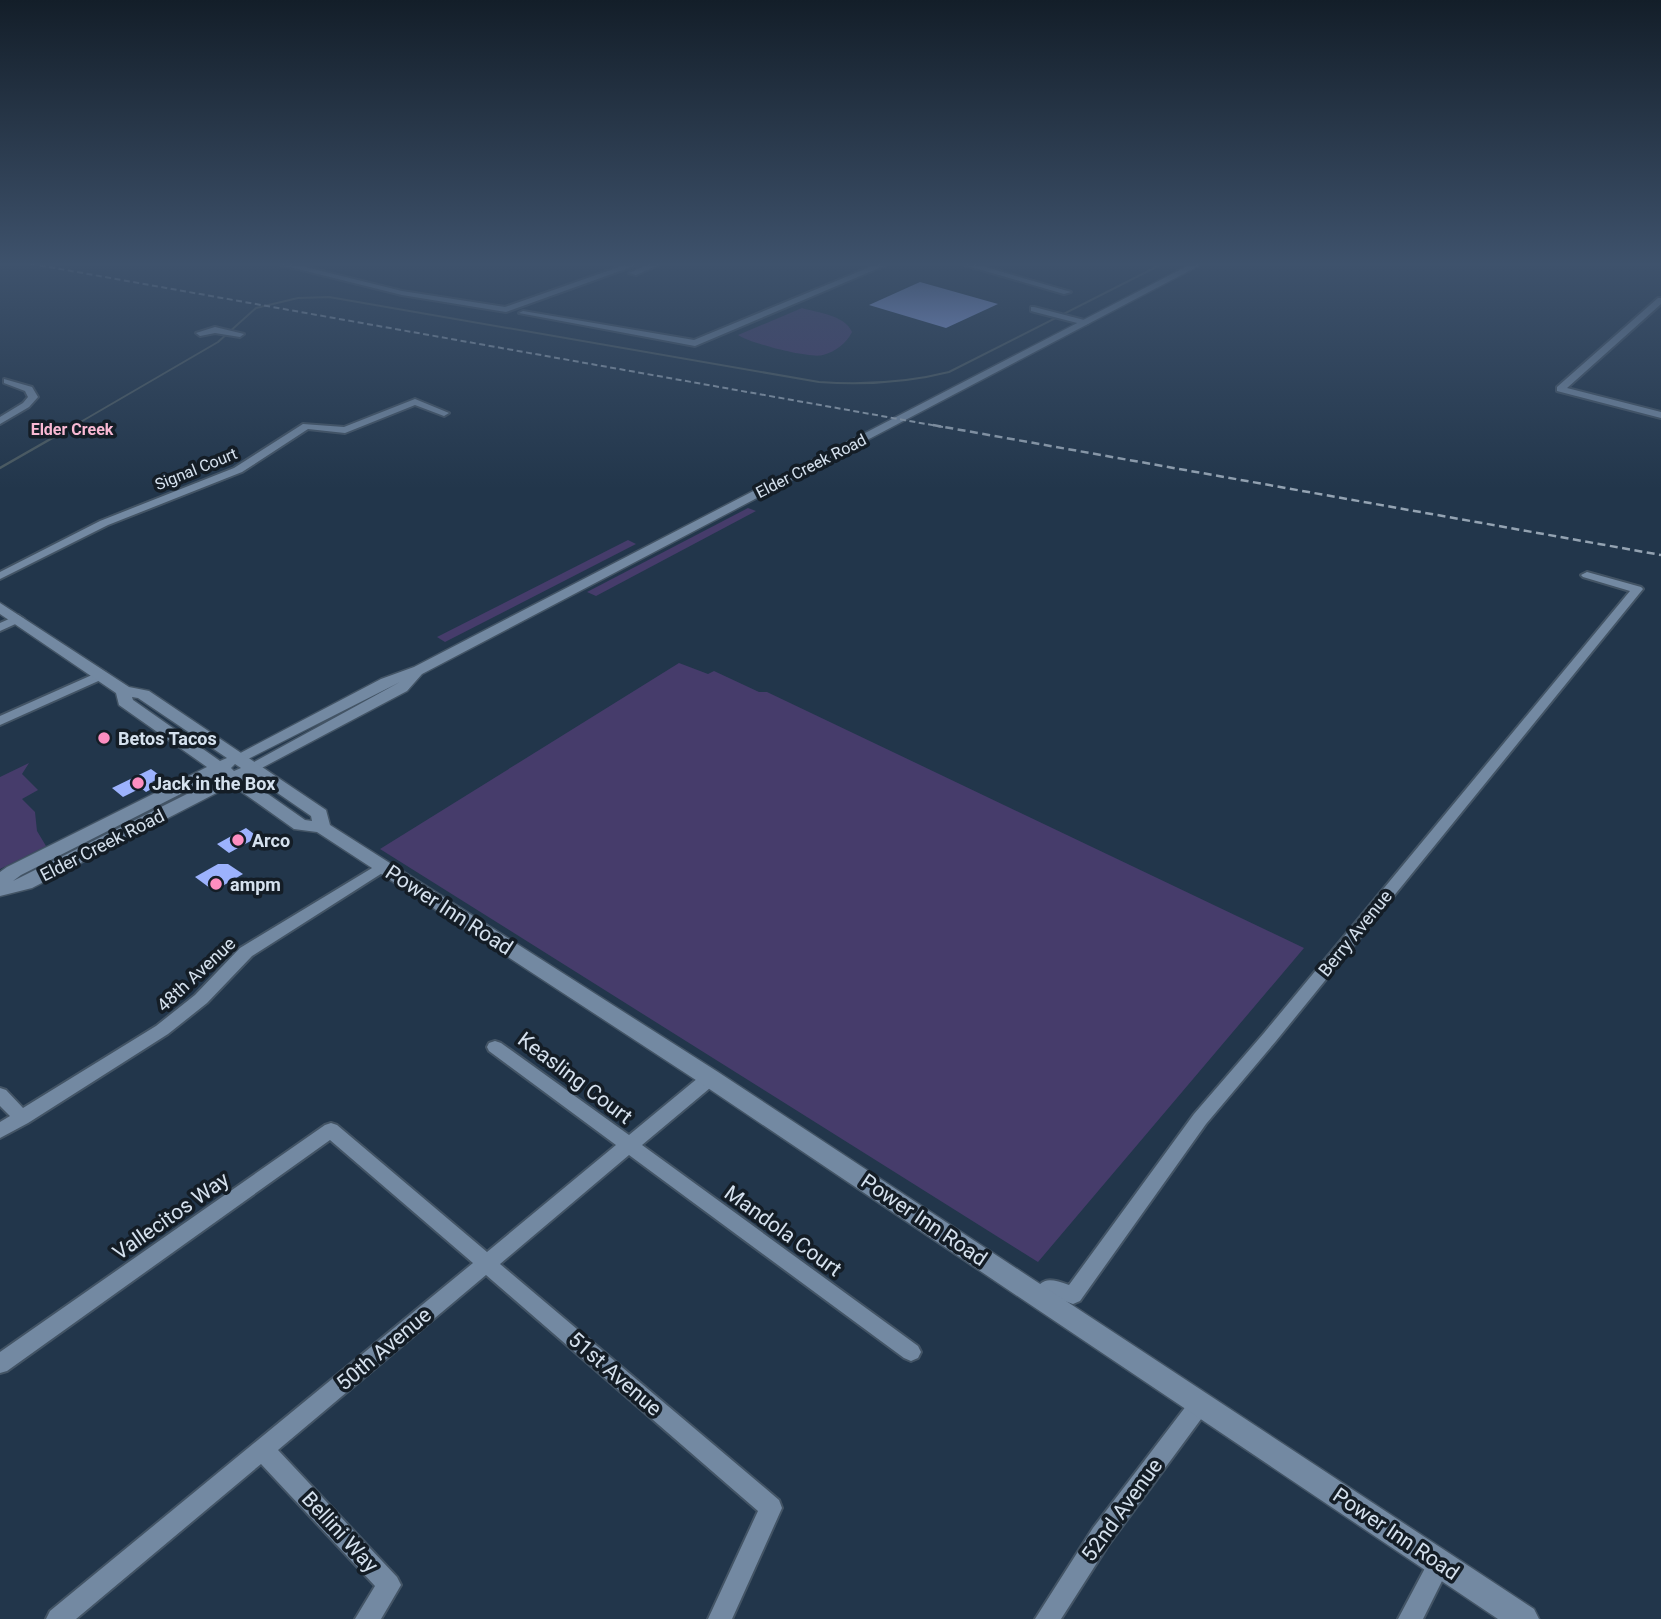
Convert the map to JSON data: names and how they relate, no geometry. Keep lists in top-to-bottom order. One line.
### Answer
{"streets":{"main road":["Elder Creek Road","Power Inn Road"],"street":["Signal Court","Berry Avenue","48th Avenue","Keasling Court","Vallecitos Way","Mandola Court","50th Avenue","51st Avenue","52nd Avenue","Bellini Way"]},"crossings":[["Elder Creek Road","Power Inn Road"],["Power Inn Road","Berry Avenue"],["Power Inn Road","48th Avenue"],["Power Inn Road","50th Avenue"],["Power Inn Road","52nd Avenue"],["Keasling Court","Mandola Court"],["Keasling Court","50th Avenue"],["Vallecitos Way","51st Avenue"],["Mandola Court","50th Avenue"],["50th Avenue","51st Avenue"],["50th Avenue","Bellini Way"]],"districts":["Elder Creek"],"places":["Betos Tacos","Jack in the Box","Arco","ampm"]}
